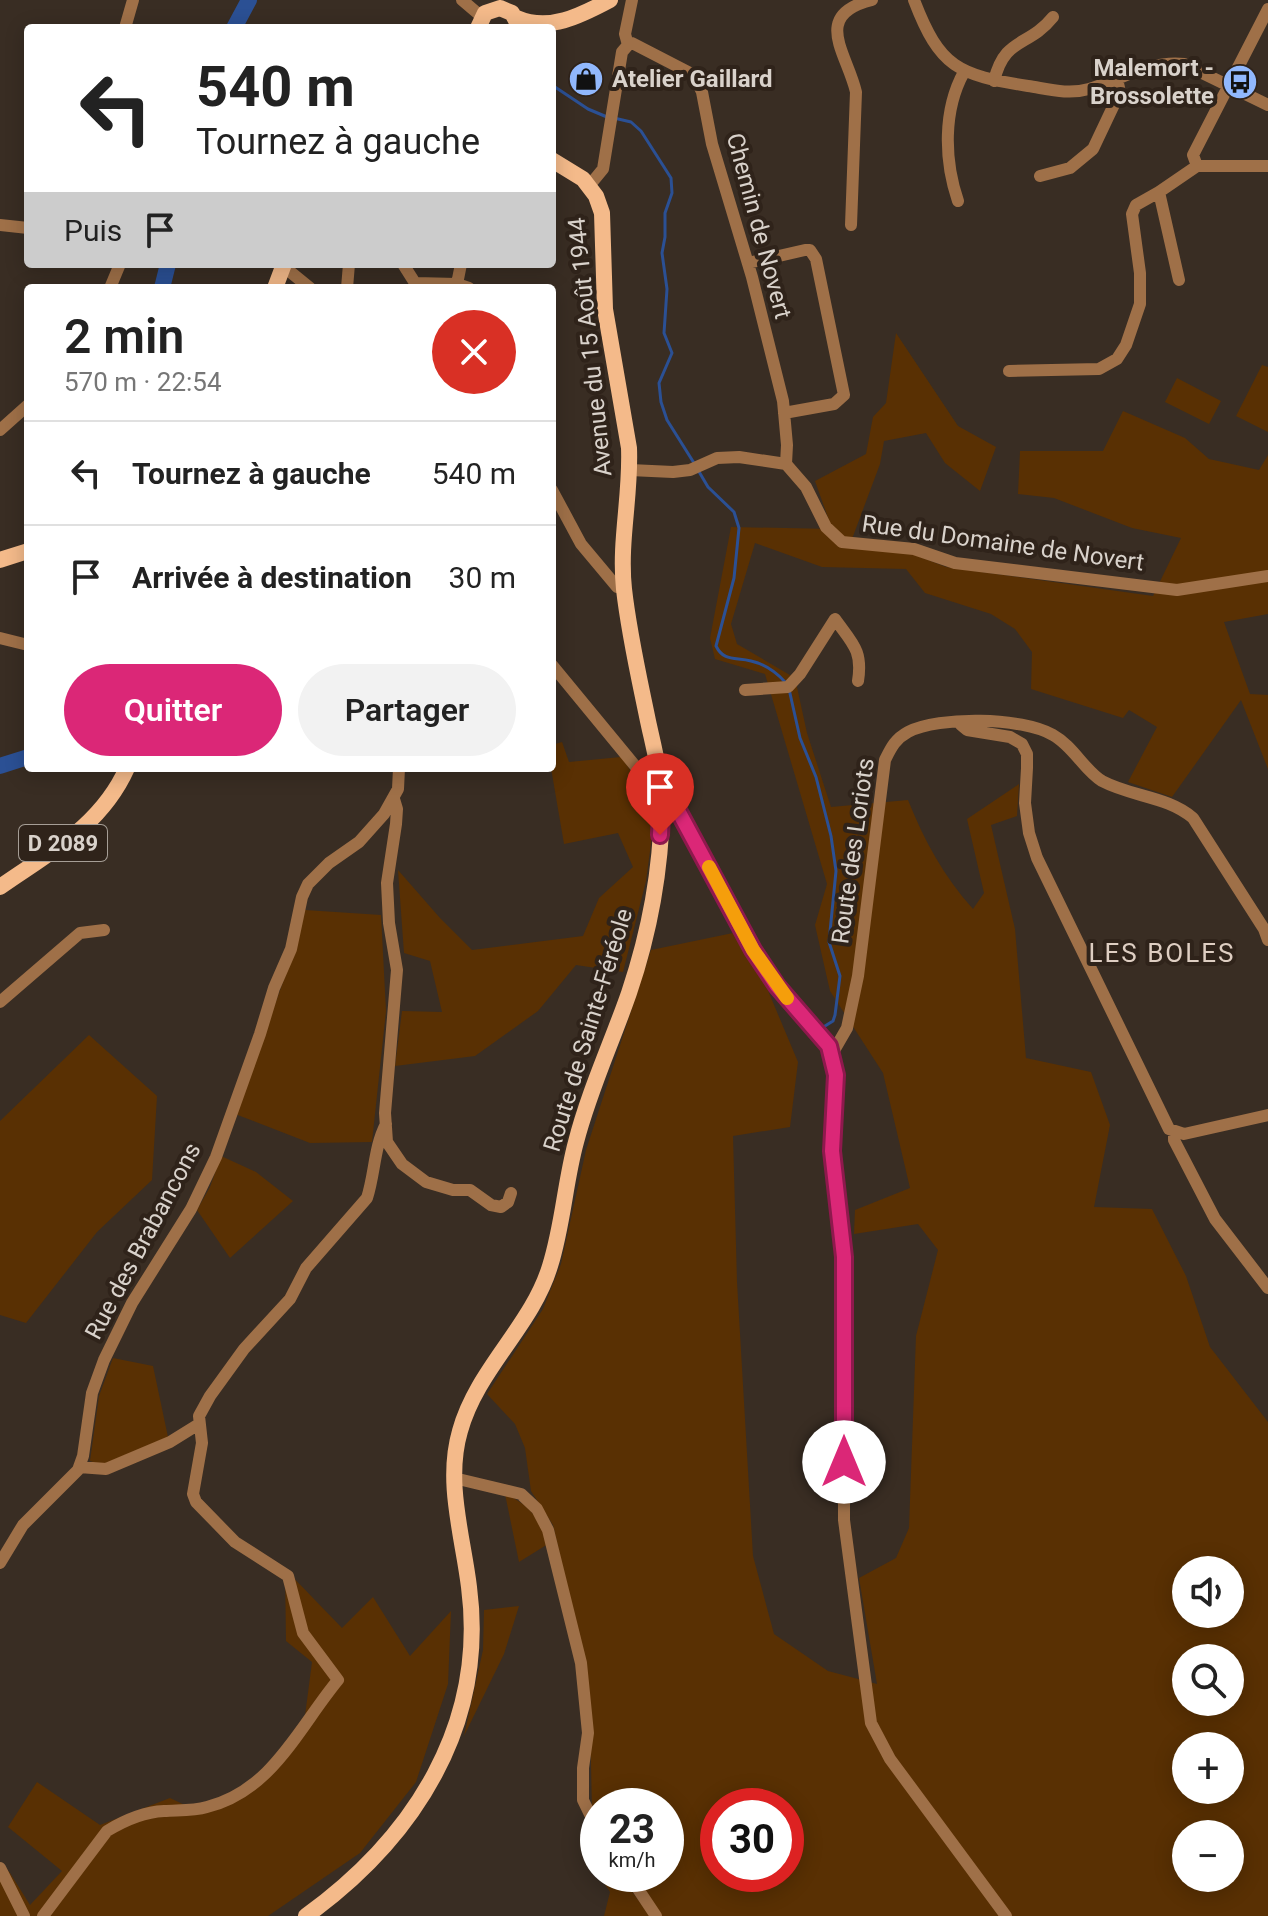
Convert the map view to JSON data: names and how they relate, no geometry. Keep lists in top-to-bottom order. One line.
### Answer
{"streets":{"main road":["Avenue du 15 Août 1944","D 2089","Route de Sainte-Féréole"],"street":["Chemin de Novert","Rue du Domaine de Novert","Route des Loriots","Rue des Brabancons"]},"crossings":[["Chemin de Novert","Avenue du 15 Août 1944"],["Chemin de Novert","Rue du Domaine de Novert"],["Avenue du 15 Août 1944","Route de Sainte-Féréole"]],"districts":["LES BOLES"],"places":{"shop":["Atelier Gaillard"],"bus stop":["Malemort - Brossolette"]},"page":{"turn":["540 m","Tournez à gauche"],"then":"Puis","heading":["2 min","570 m · 22:54"],"list":[{"name":"Tournez à gauche","value":"540 m"},{"name":"Arrivée à destination","value":"30 m"}],"buttons":["Quitter","Partager"],"map_buttons":["+","−"],"speed":"23 km/h","limit":"30"}}
